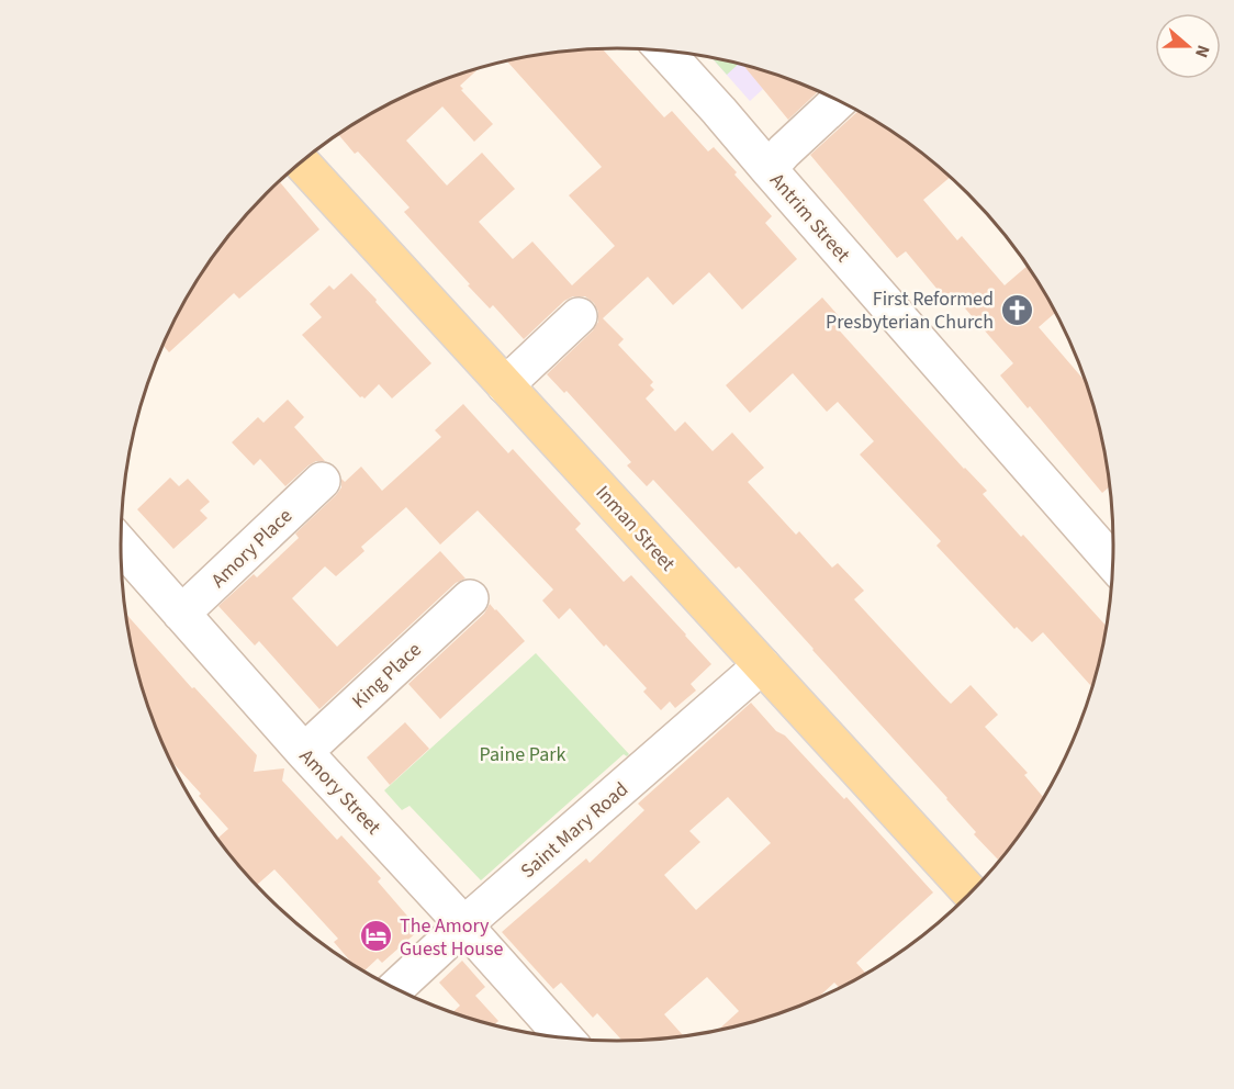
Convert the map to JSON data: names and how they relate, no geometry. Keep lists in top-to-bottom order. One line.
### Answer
{"streets":{"main road":["Inman Street"],"street":["Antrim Street","Amory Place","King Place","Amory Street","Saint Mary Road"]},"crossings":[["Inman Street","Saint Mary Road"],["Amory Place","Amory Street"],["King Place","Amory Street"],["Amory Street","Saint Mary Road"]],"parks":["Paine Park"],"places":{"church":["First Reformed Presbyterian Church"],"hotel":["The Amory Guest House"]},"north":"right"}
